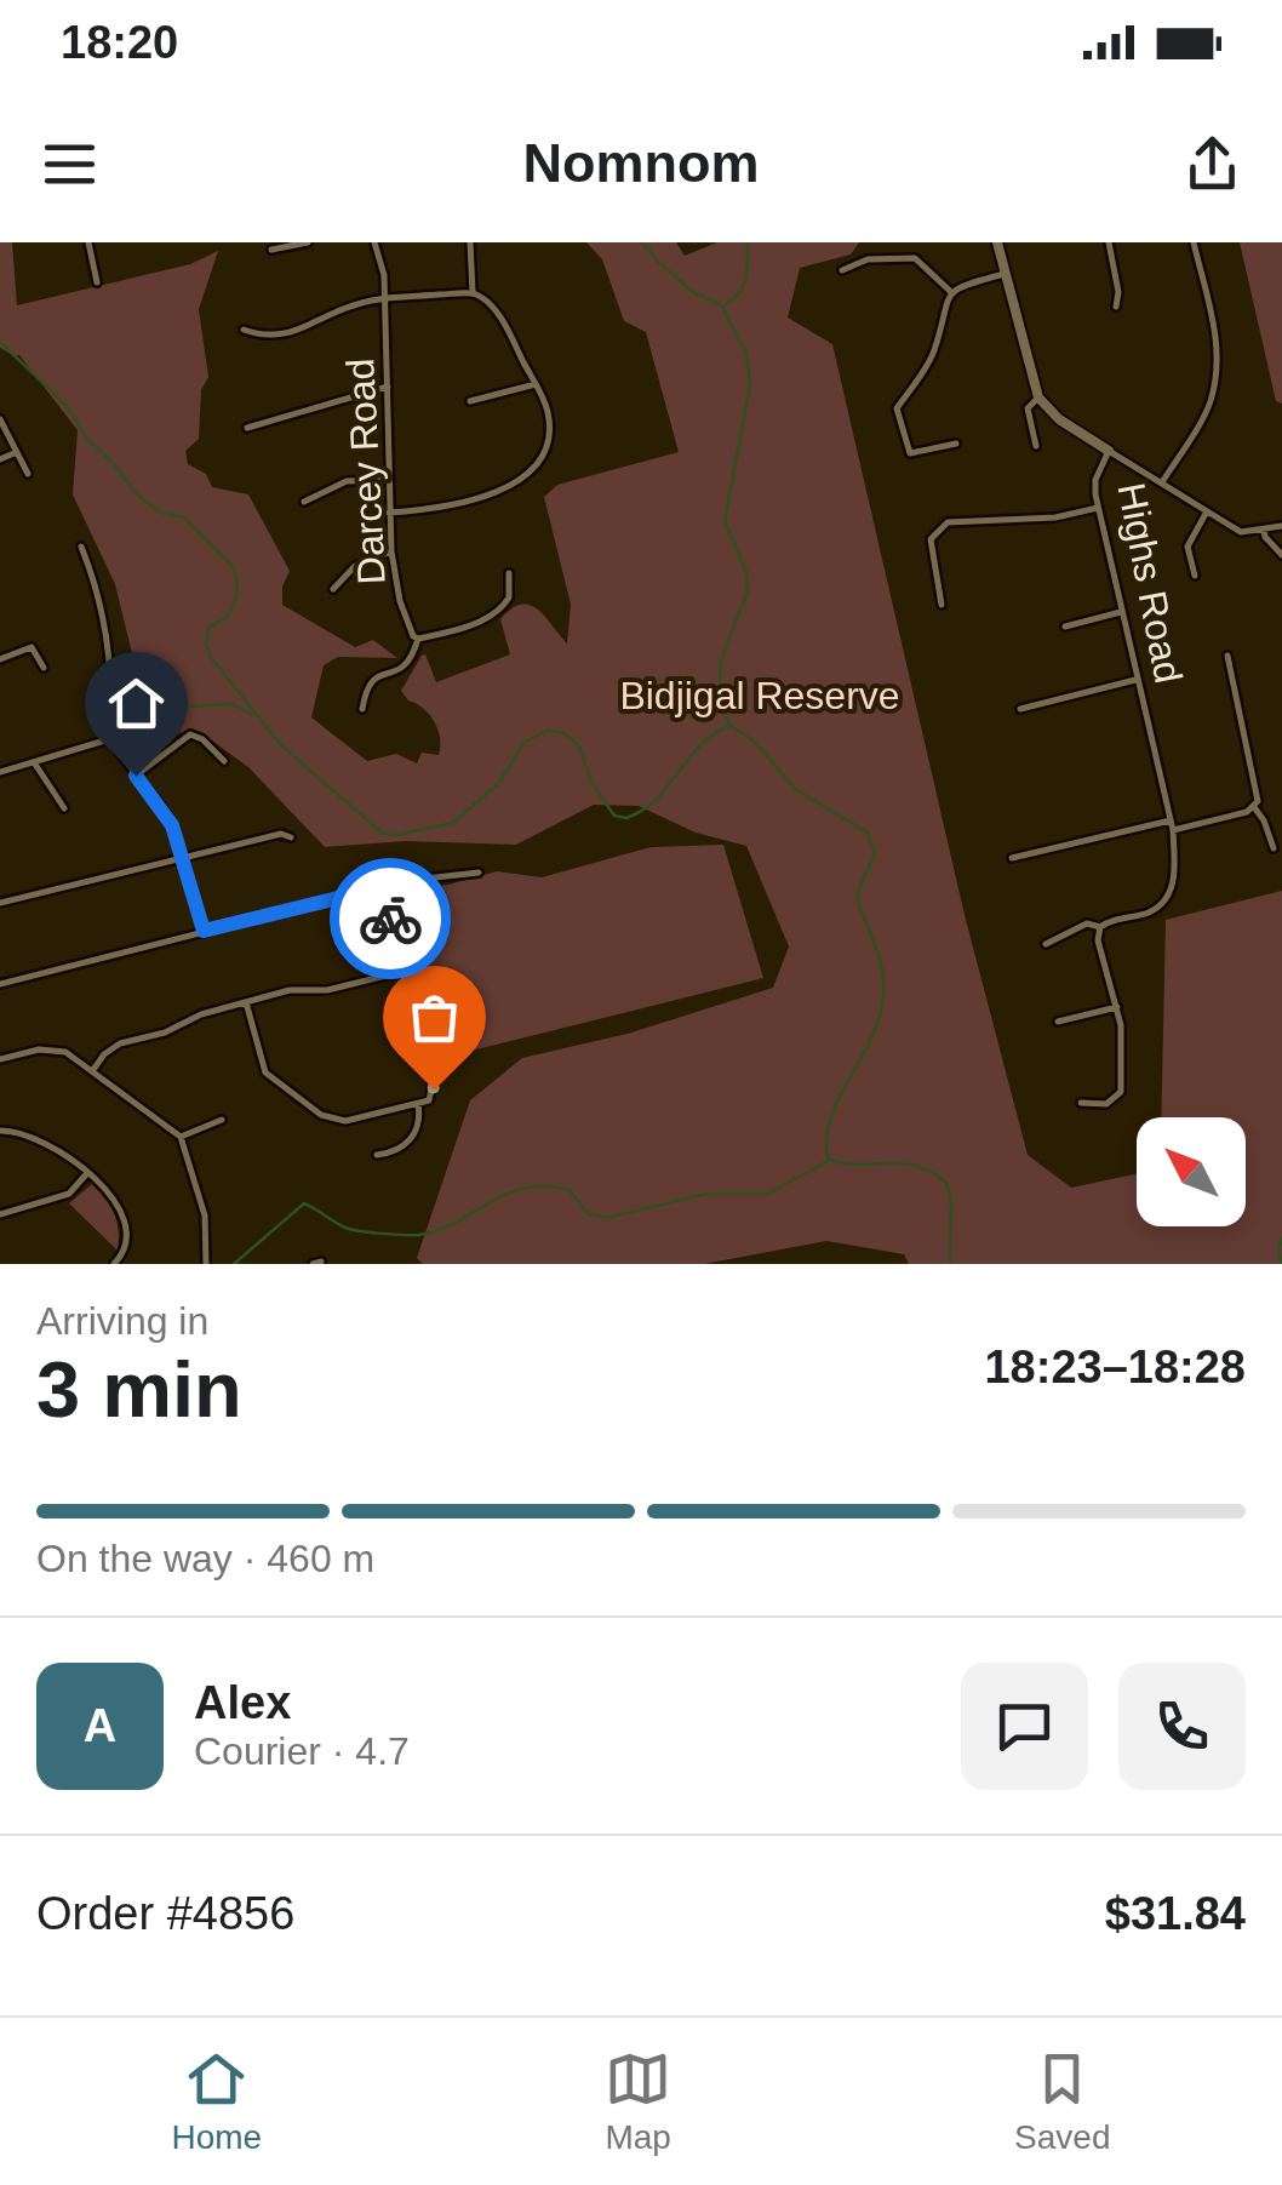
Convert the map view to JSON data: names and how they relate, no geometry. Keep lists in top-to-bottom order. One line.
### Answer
{"streets":{"street":["Darcey Road","Highs Road"]},"parks":["Bidjigal Reserve"],"north":"top left","page":{"status":"18:20","header":"Nomnom","heading":["3 min","Arriving in","18:23–18:28"],"panel":["Alex","Courier · 4.7","Order #4856","$31.84"],"bar":"On the way · 460 m","round":"A","tabs":["Home","Map","Saved"]}}
